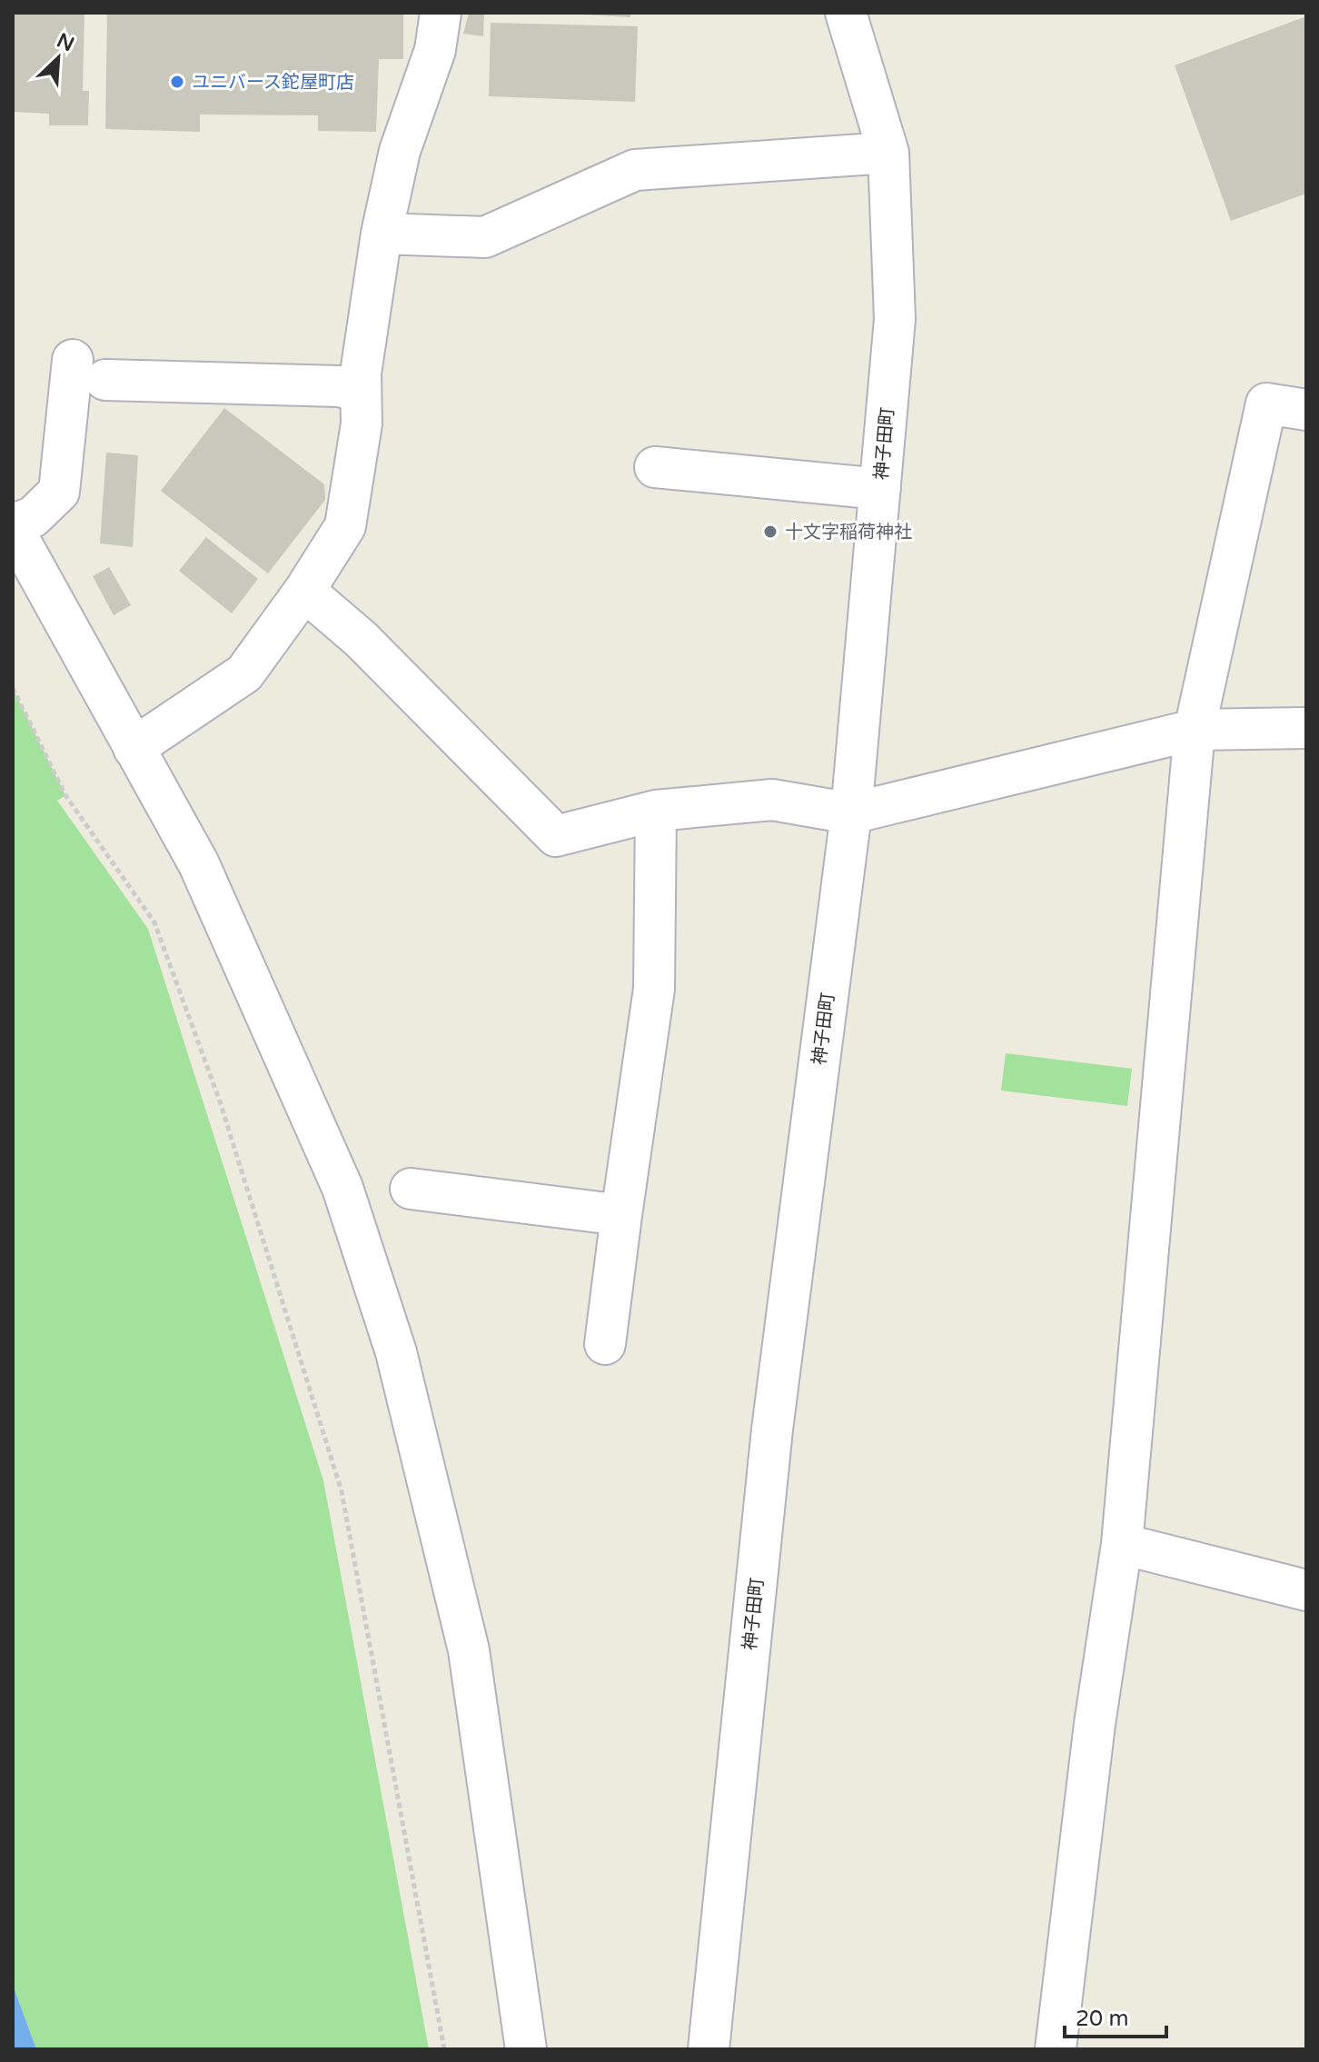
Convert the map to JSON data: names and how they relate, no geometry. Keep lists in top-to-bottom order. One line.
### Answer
{"streets":{"street":["神子田町"]},"places":["ユニバース鉈屋町店","十文字稲荷神社"],"scale_bar":"20 m","north":"top right"}
